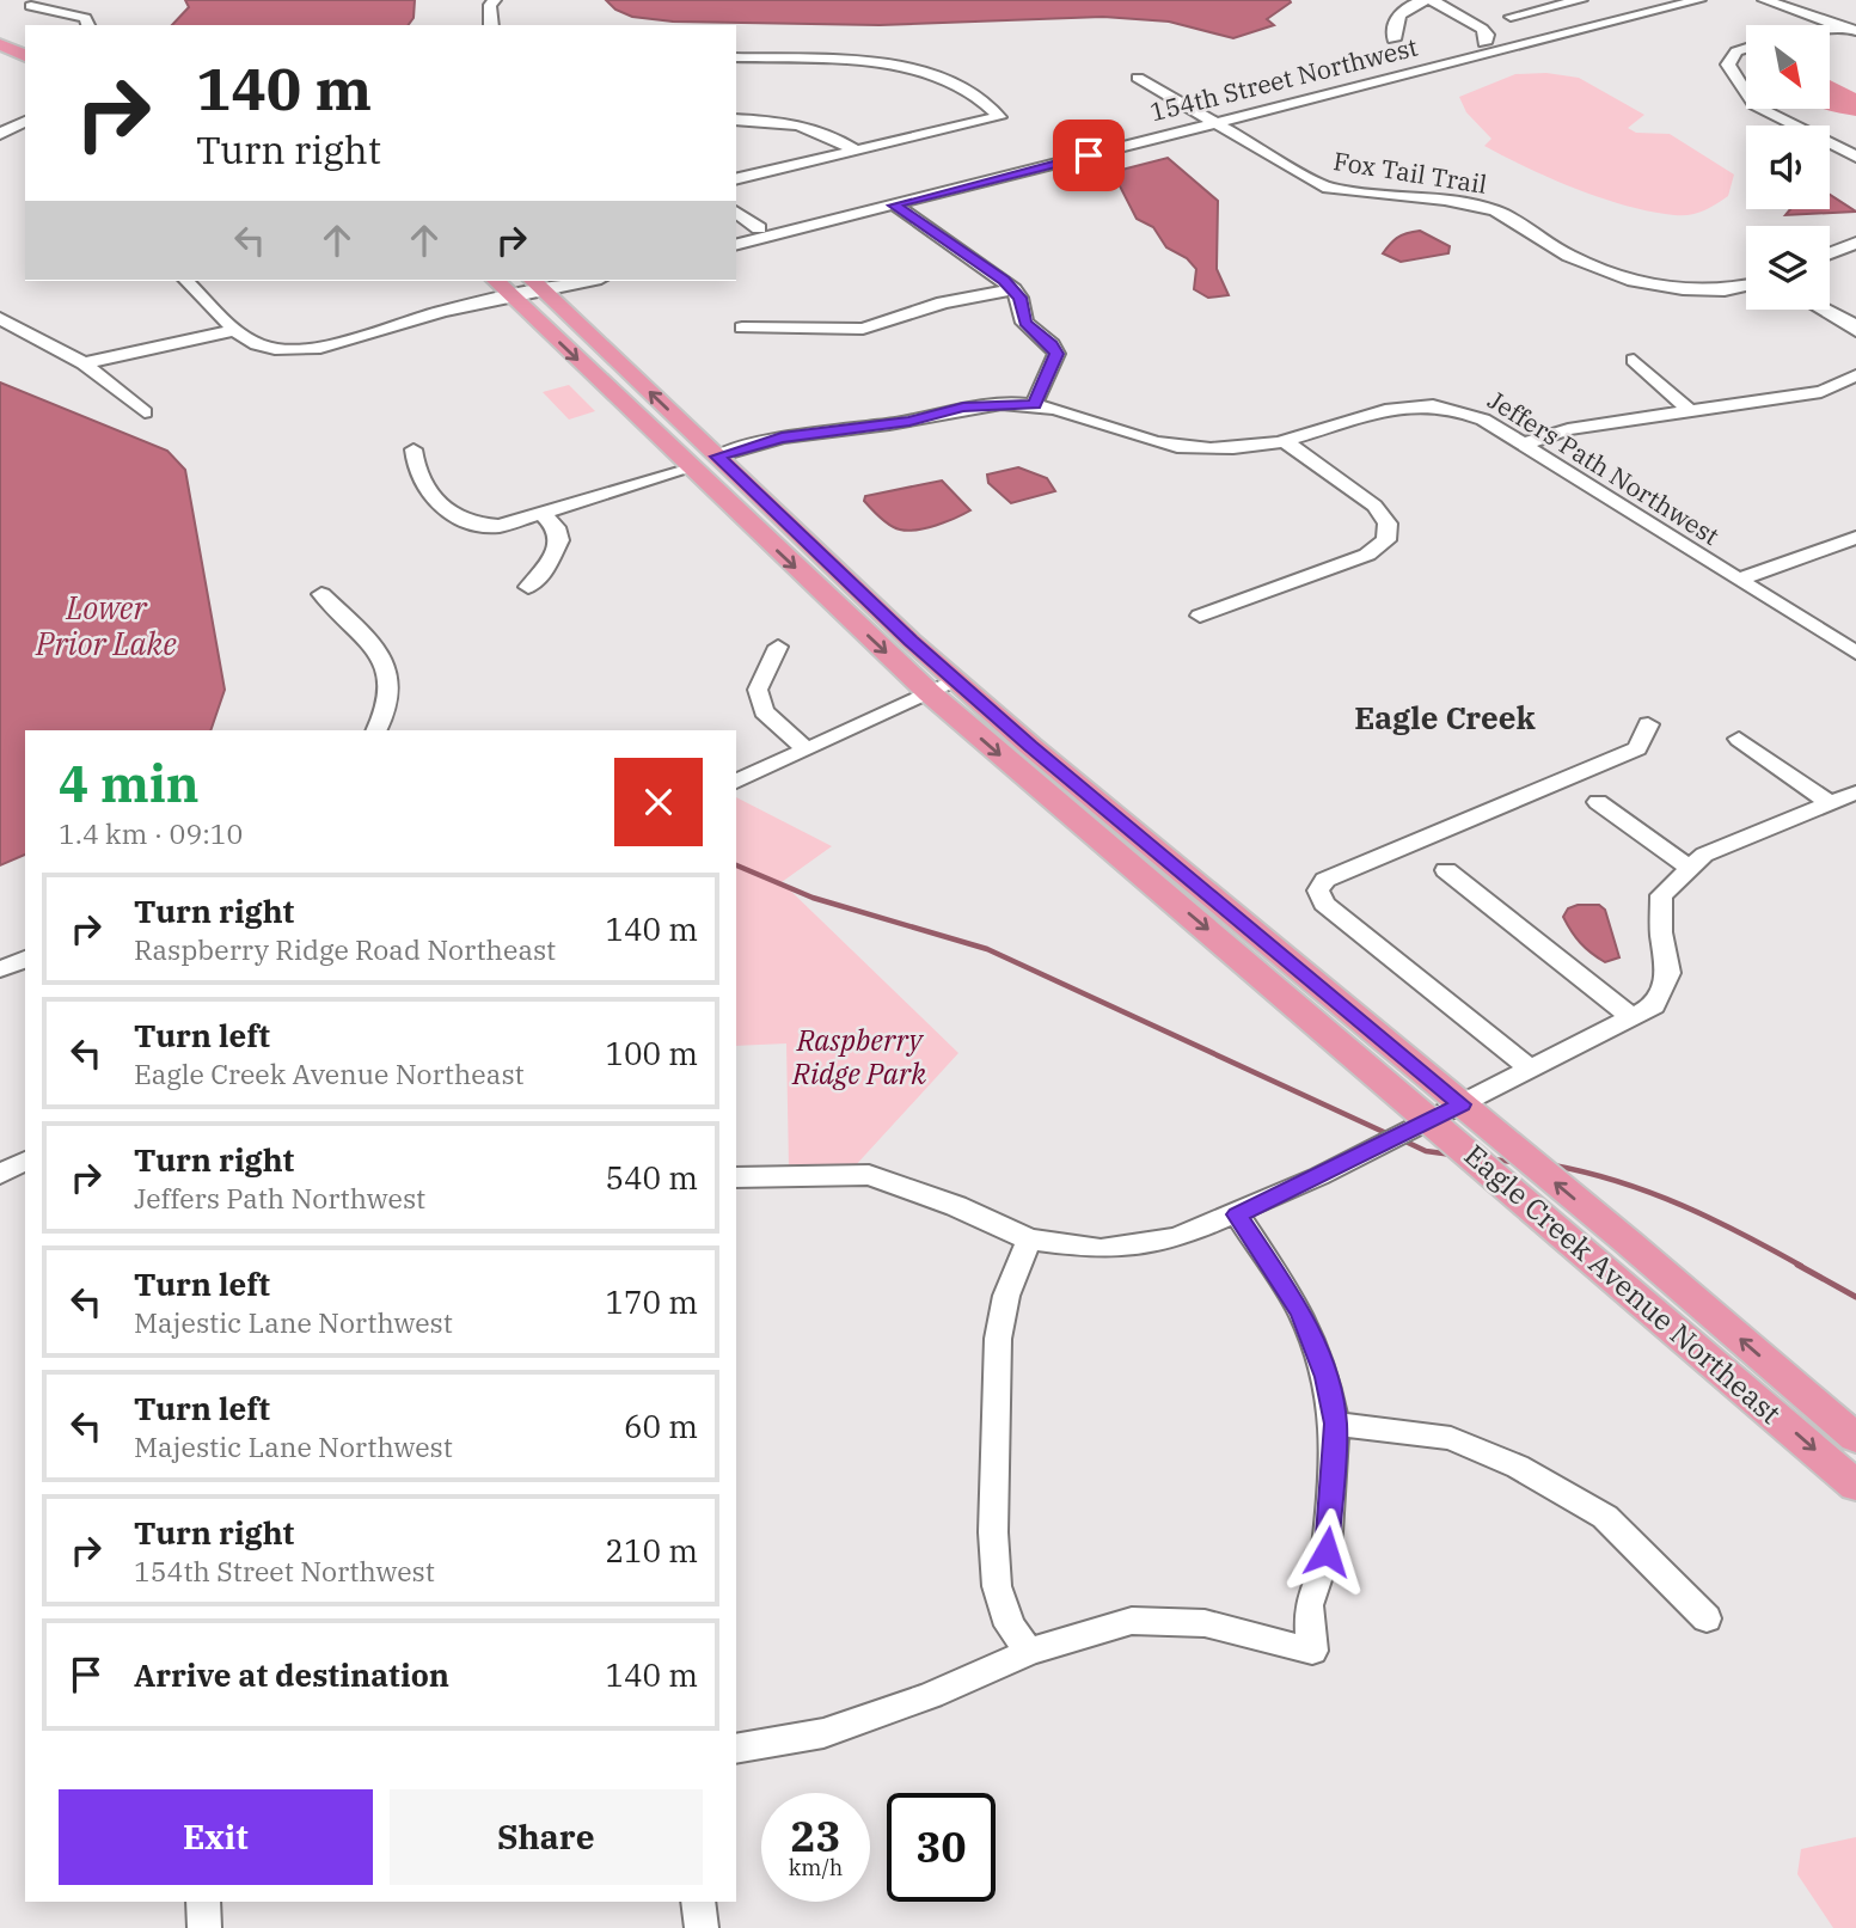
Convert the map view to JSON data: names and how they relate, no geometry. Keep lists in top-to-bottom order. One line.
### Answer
{"streets":{"main road":["Eagle Creek Avenue Northeast"],"street":["154th Street Northwest","Fox Tail Trail","Jeffers Path Northwest"]},"crossings":[["154th Street Northwest","Fox Tail Trail"],["Jeffers Path Northwest","Eagle Creek Avenue Northeast"]],"districts":["Eagle Creek"],"water":["Lower Prior Lake"],"parks":["Raspberry Ridge Park"],"north":"bottom right","page":{"turn":["140 m","Turn right"],"heading":["4 min","1.4 km · 09:10"],"list":[{"name":"Turn right","note":"Raspberry Ridge Road Northeast","value":"140 m"},{"name":"Turn left","note":"Eagle Creek Avenue Northeast","value":"100 m"},{"name":"Turn right","note":"Jeffers Path Northwest","value":"540 m"},{"name":"Turn left","note":"Majestic Lane Northwest","value":"170 m"},{"name":"Turn left","note":"Majestic Lane Northwest","value":"60 m"},{"name":"Turn right","note":"154th Street Northwest","value":"210 m"},{"name":"Arrive at destination","value":"140 m"}],"buttons":["Exit","Share"],"speed":"23 km/h","limit":"30"}}
